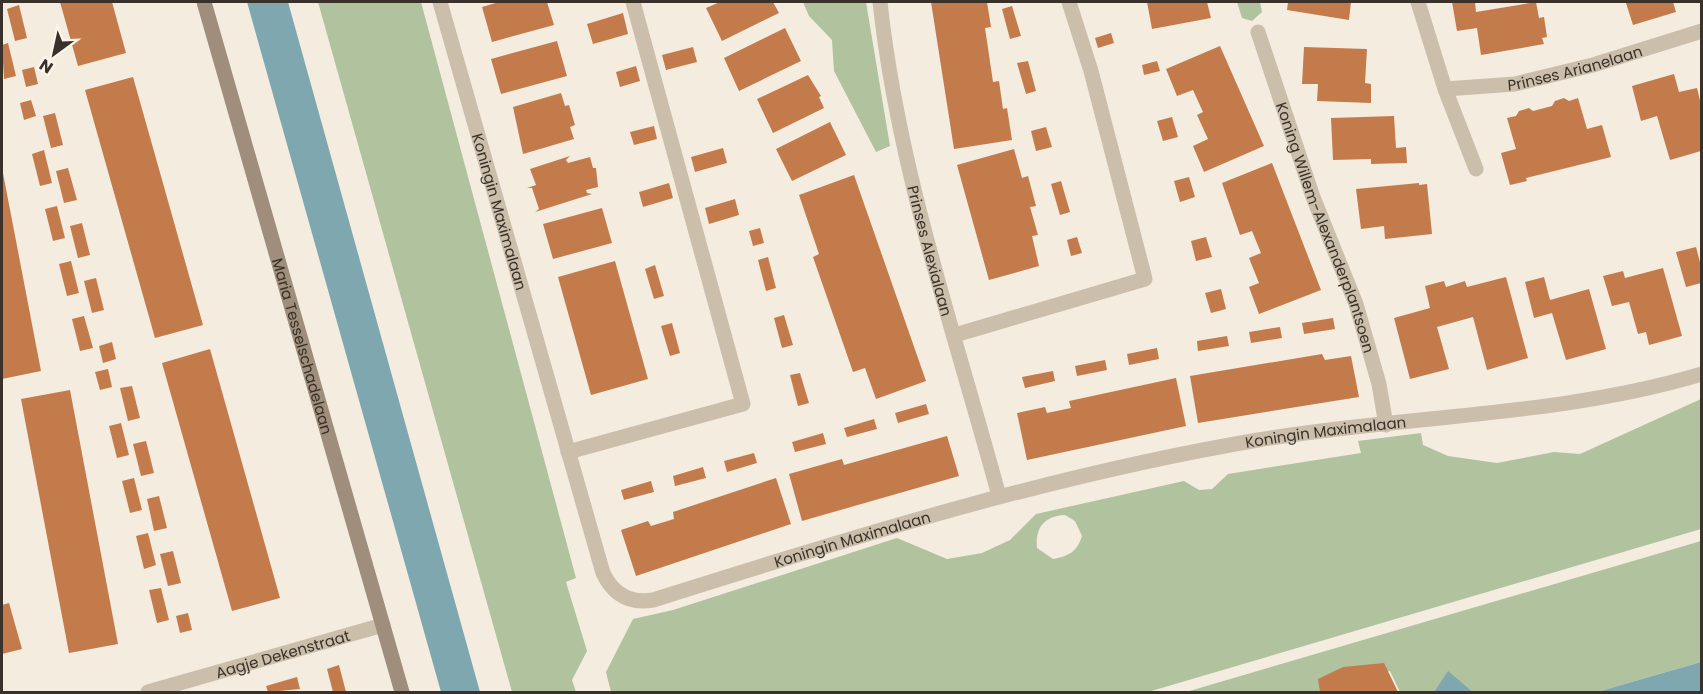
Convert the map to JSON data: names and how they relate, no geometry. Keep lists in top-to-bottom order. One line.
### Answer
{"streets":{"street":["Prinses Arianelaan","Koningin Maximalaan","Koning Willem-Alexanderplantsoen","Prinses Alexialaan","Maria Tesselschadelaan","Aagje Dekenstraat"]},"crossings":[["Koningin Maximalaan","Koning Willem-Alexanderplantsoen"],["Koningin Maximalaan","Prinses Alexialaan"],["Maria Tesselschadelaan","Aagje Dekenstraat"]],"north":"bottom left"}
